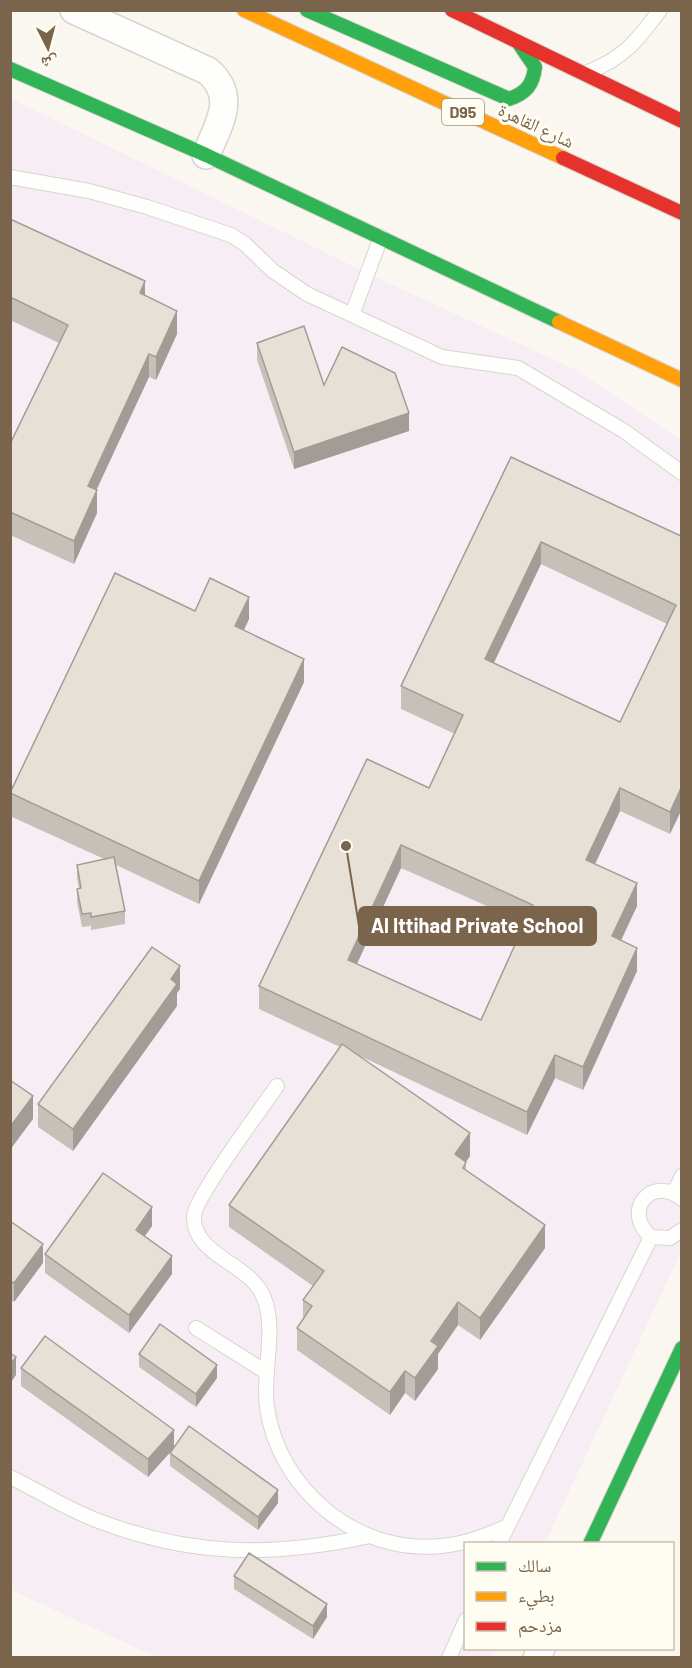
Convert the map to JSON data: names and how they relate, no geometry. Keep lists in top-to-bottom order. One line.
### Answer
{"streets":{"main road":["D95","شارع القاهرة"]},"places":["Al Ittihad Private School"],"legend":["سالك","بطيء","مزدحم"],"north":"bottom"}
